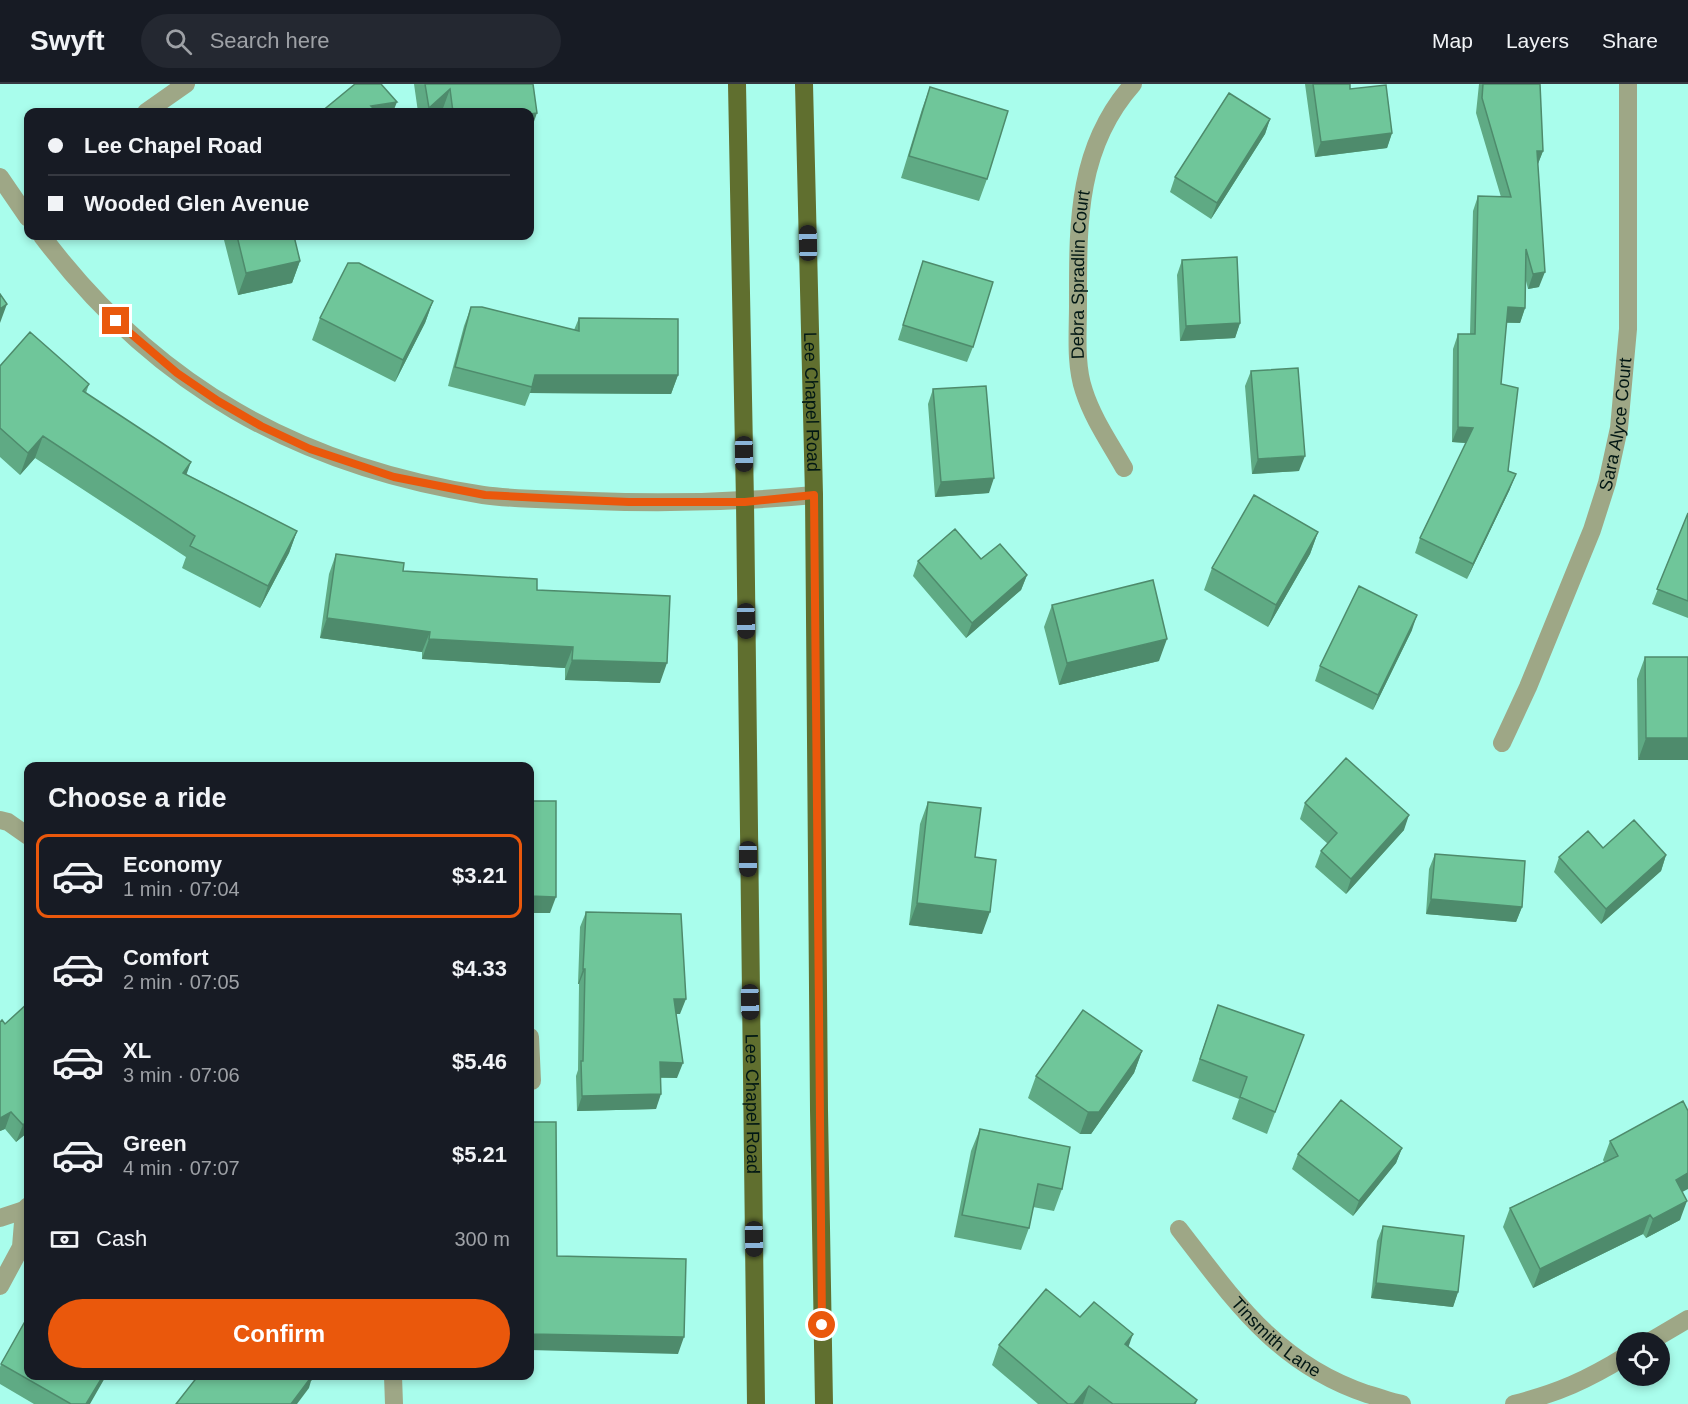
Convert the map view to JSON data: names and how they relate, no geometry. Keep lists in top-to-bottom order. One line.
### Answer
{"streets":{"main road":["Lee Chapel Road"],"street":["Debra Spradlin Court","Sara Alyce Court","Tinsmith Lane"]},"page":{"header":"Swyft","search":"Search here","nav":["Map","Layers","Share"],"banner":["Lee Chapel Road","Wooded Glen Avenue"],"heading":"Choose a ride","list":[{"name":"Economy","note":"1 min · 07:04","value":"$3.21"},{"name":"Comfort","note":"2 min · 07:05","value":"$4.33"},{"name":"XL","note":"3 min · 07:06","value":"$5.46"},{"name":"Green","note":"4 min · 07:07","value":"$5.21"}],"pay":["Cash","300 m"],"buttons":"Confirm"}}
